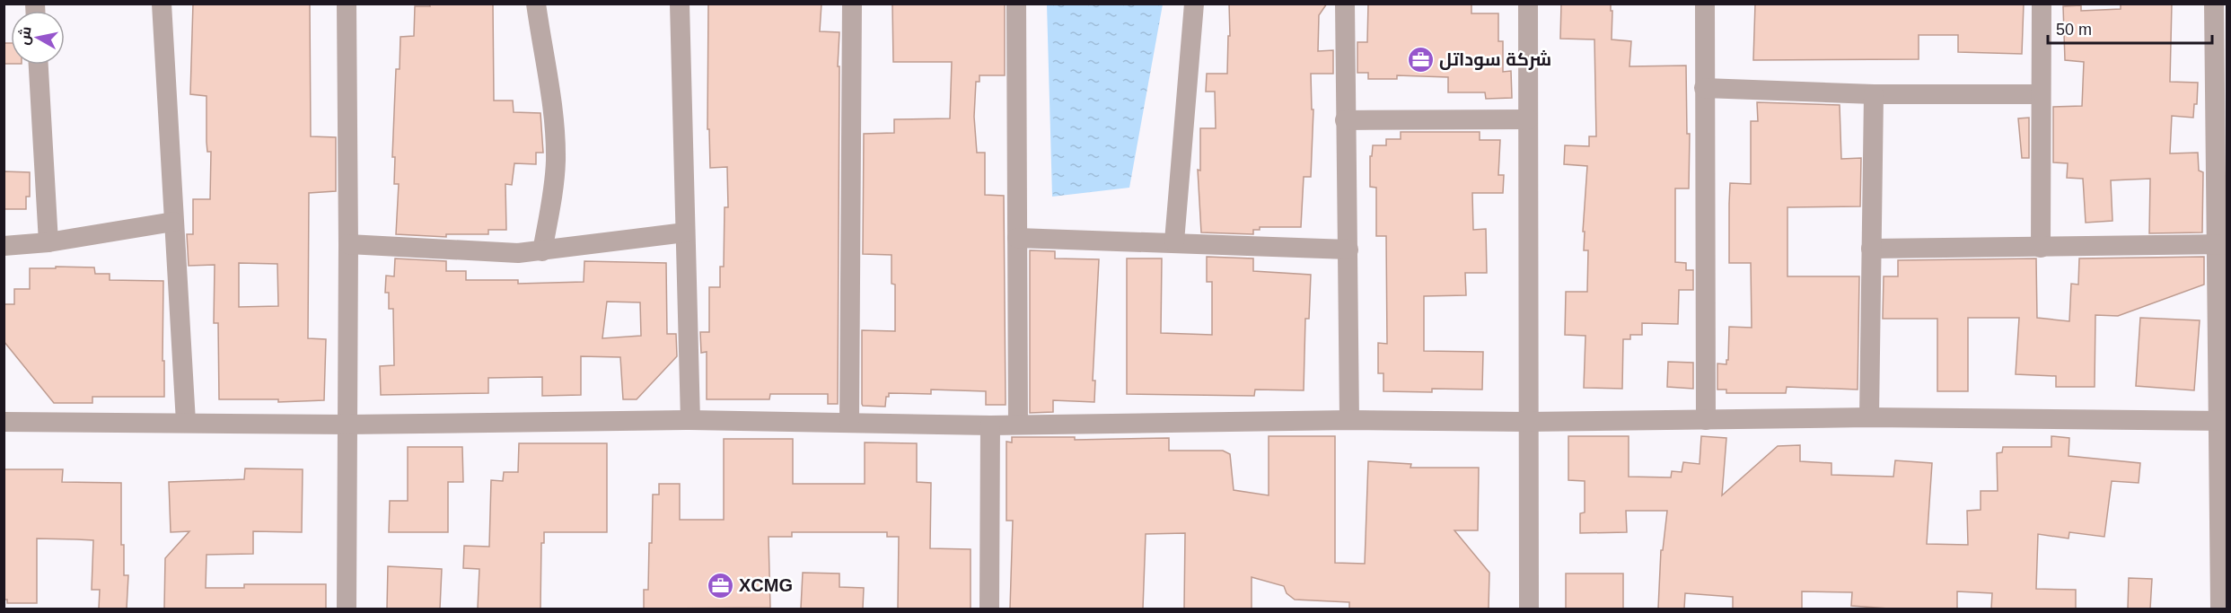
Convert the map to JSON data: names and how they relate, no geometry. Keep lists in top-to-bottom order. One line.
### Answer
{"places":{"office":["شركة سوداتل","XCMG"]},"scale_bar":"50 m","north":"left"}
